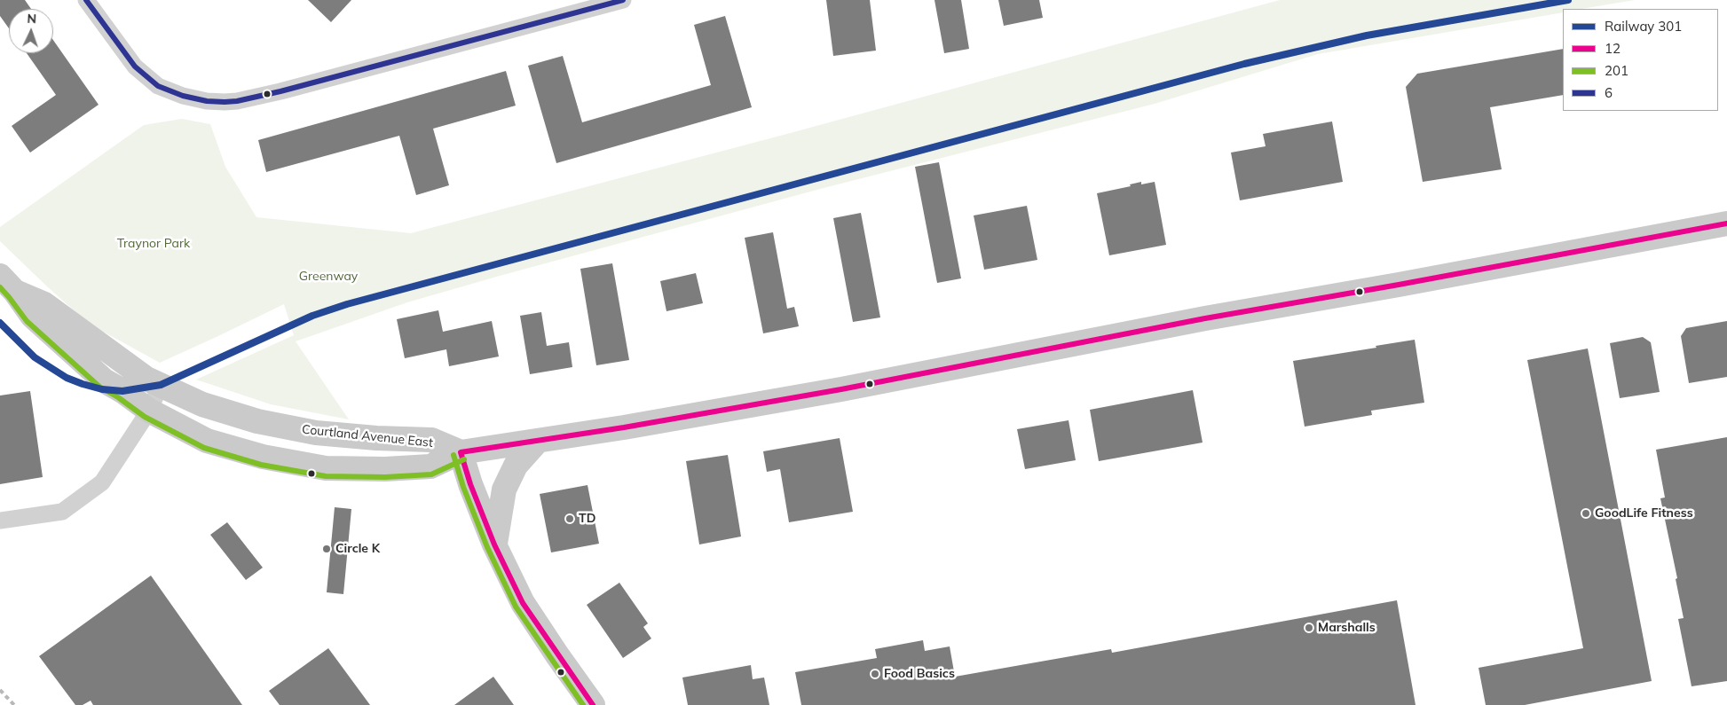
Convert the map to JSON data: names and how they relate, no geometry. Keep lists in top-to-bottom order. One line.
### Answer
{"streets":{"main road":["Courtland Avenue East"]},"parks":["Traynor Park","Greenway"],"places":["GoodLife Fitness","TD","Circle K","Marshalls","Food Basics"],"lines":["rail line 301","transit line 6","transit line 12","transit line 201"],"legend":["Railway 301","12","201","6"],"north":"top"}
